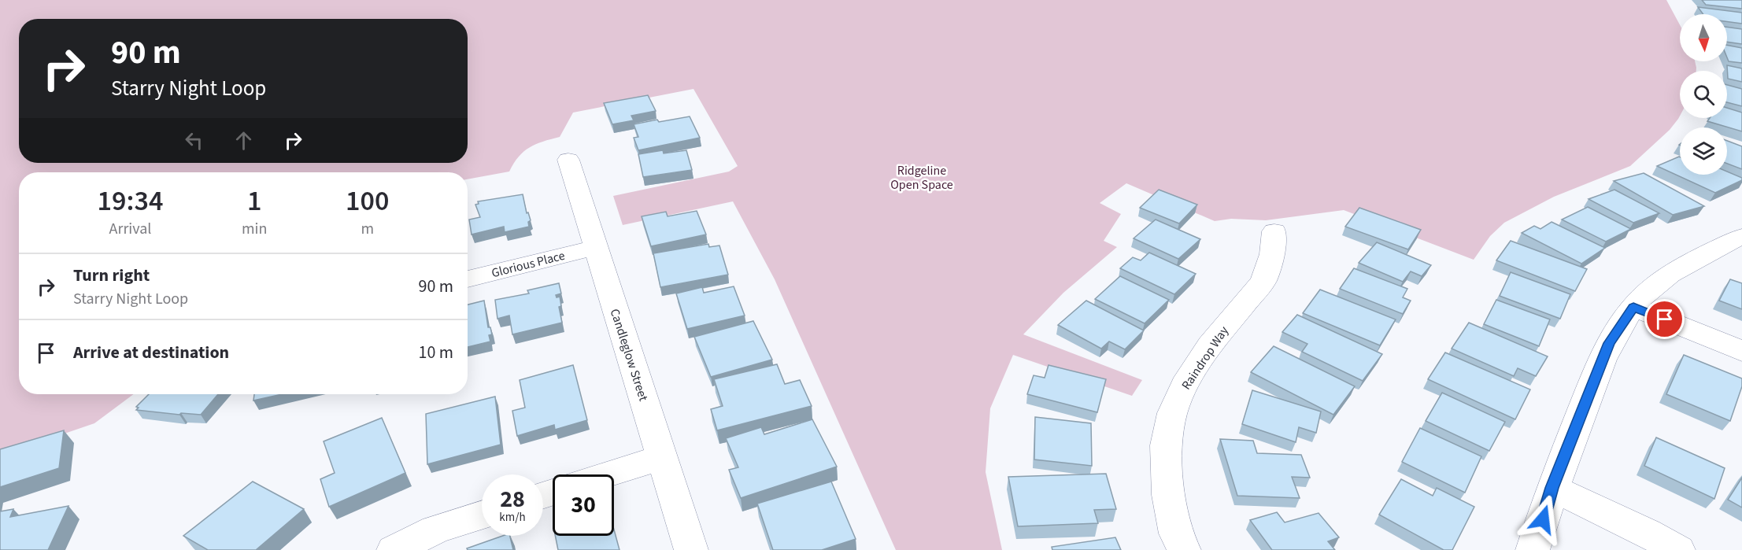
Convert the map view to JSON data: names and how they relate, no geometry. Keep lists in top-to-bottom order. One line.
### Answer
{"streets":{"street":["Glorious Place","Candleglow Street","Raindrop Way"]},"crossings":[["Glorious Place","Candleglow Street"]],"parks":["Ridgeline Open Space"],"north":"bottom","page":{"turn":["90 m","Starry Night Loop"],"eta":["19:34","Arrival","1","min","100","m"],"list":[{"name":"Turn right","note":"Starry Night Loop","value":"90 m"},{"name":"Arrive at destination","value":"10 m"}],"speed":"28 km/h","limit":"30"}}
